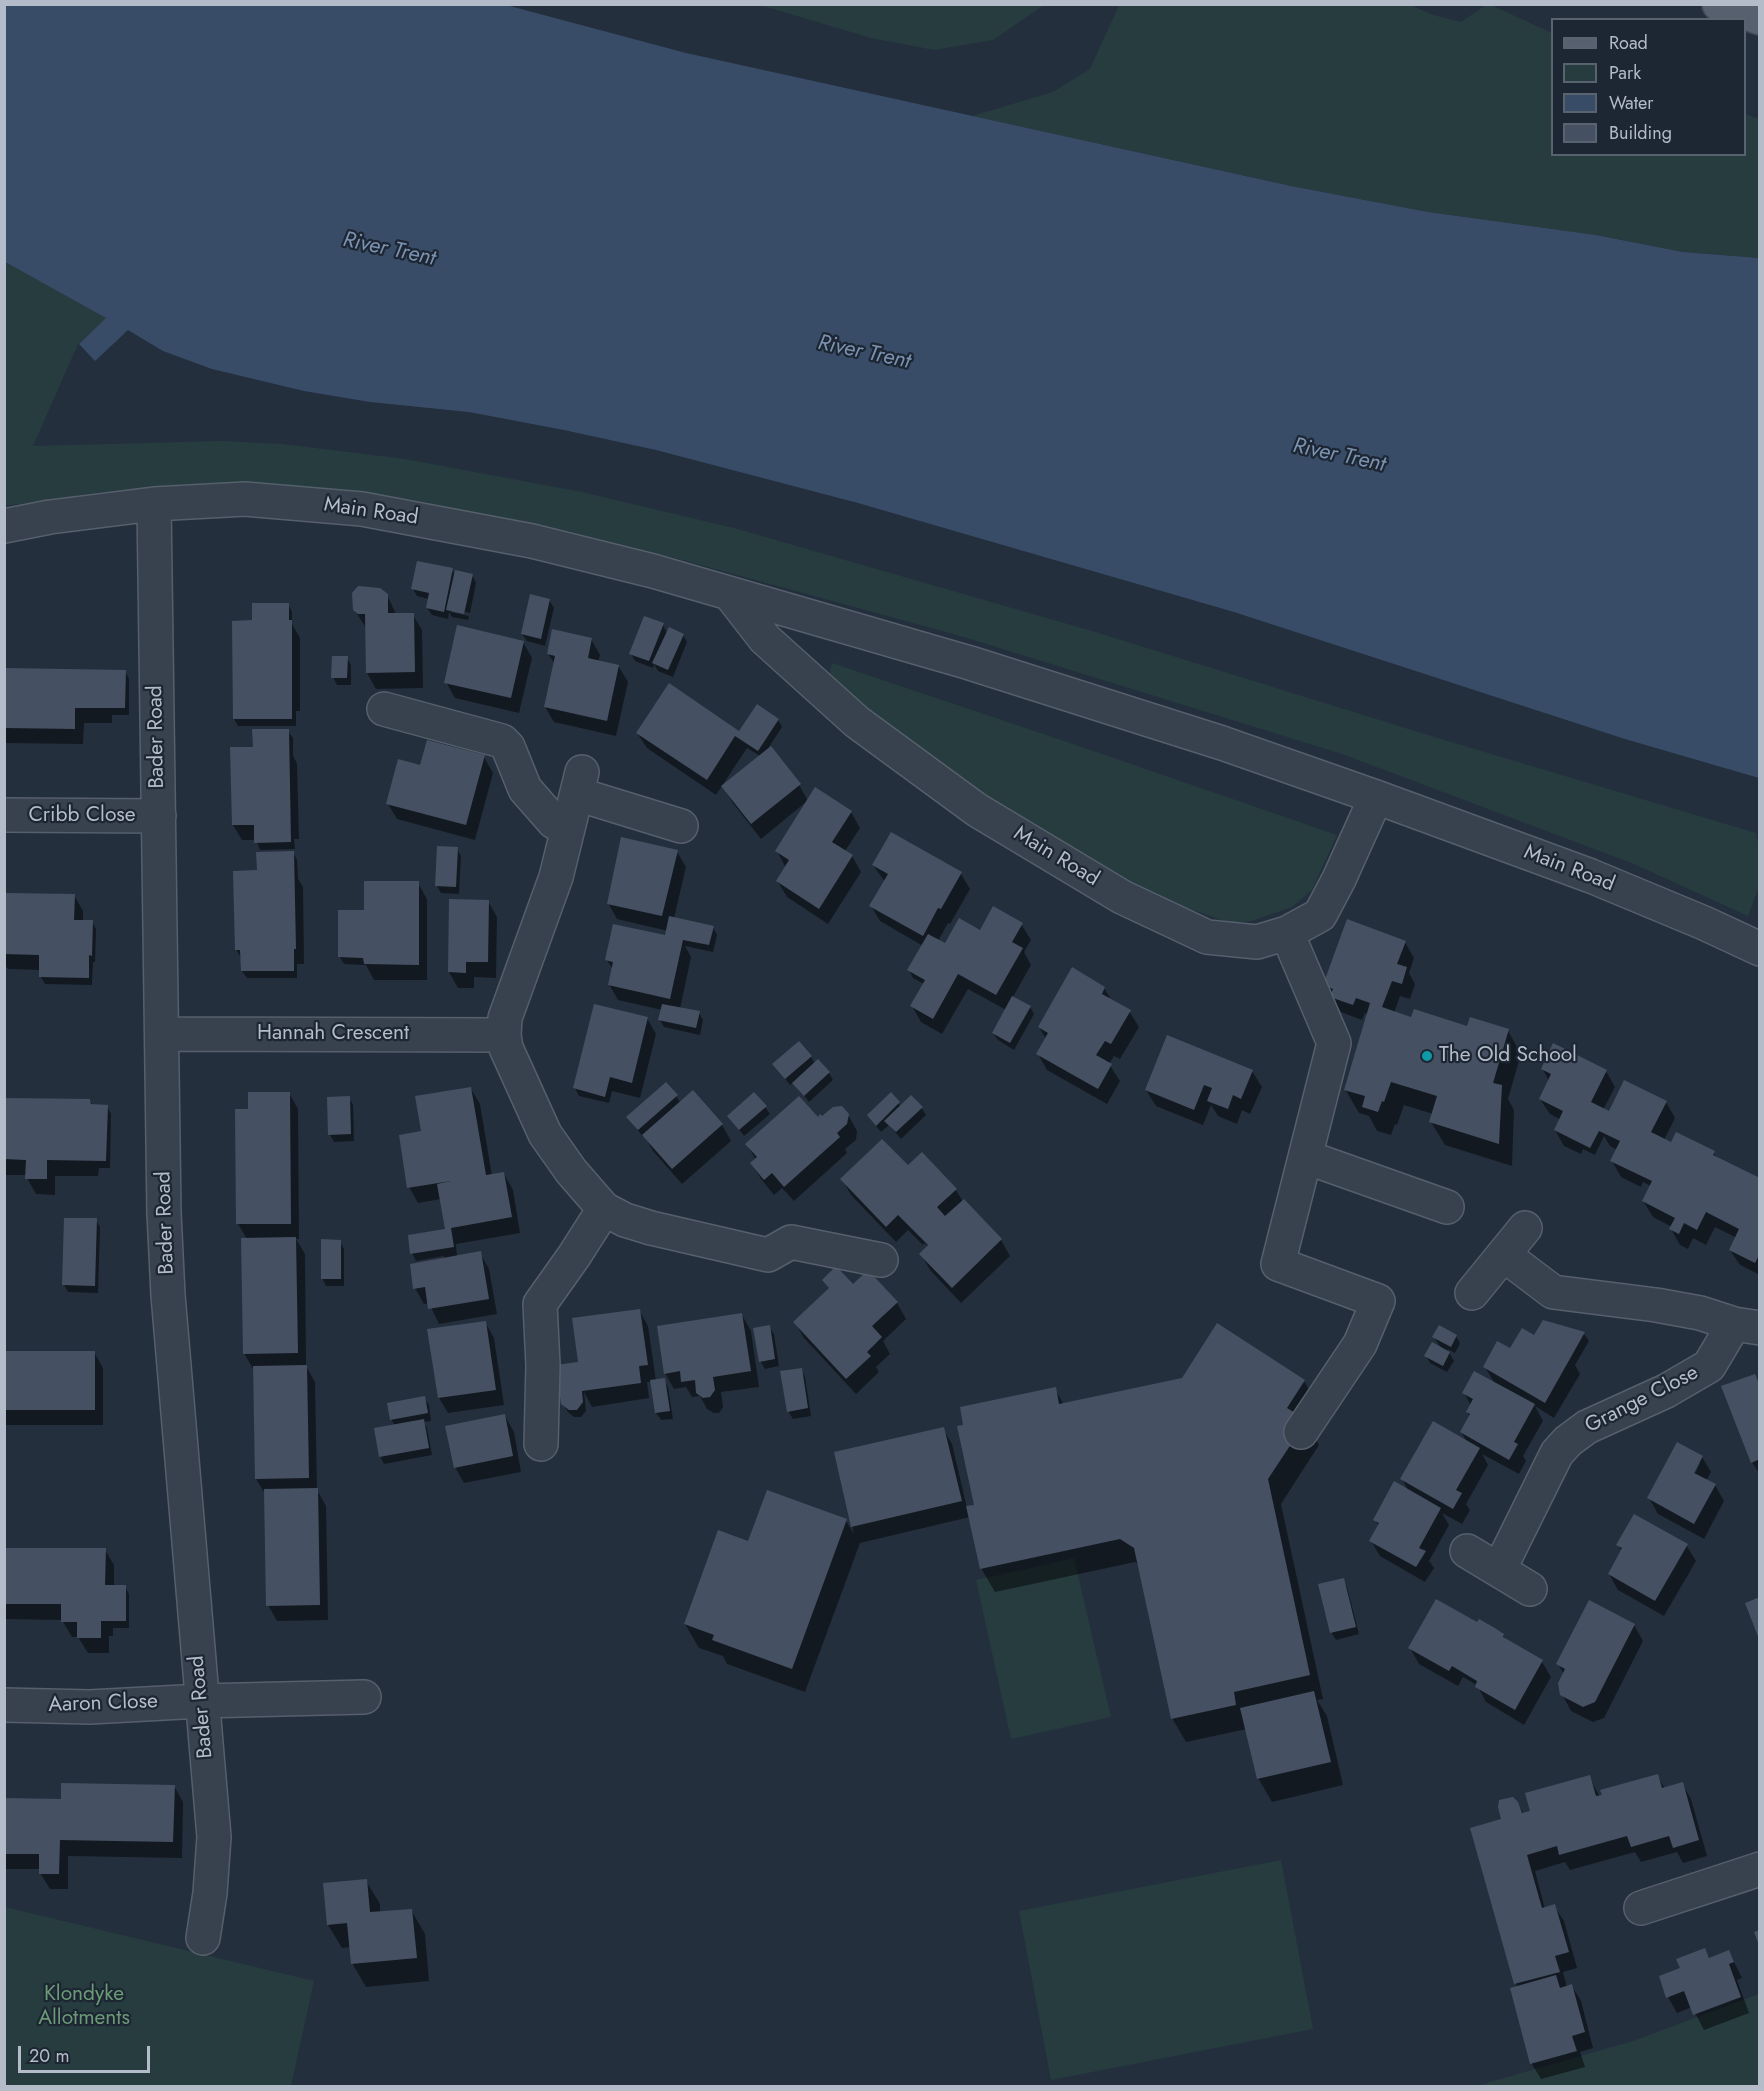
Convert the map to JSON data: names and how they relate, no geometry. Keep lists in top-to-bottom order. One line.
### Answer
{"streets":{"street":["Main Road","Bader Road","Cribb Close","Hannah Crescent","Grange Close","Aaron Close"]},"crossings":[["Main Road","Bader Road"],["Bader Road","Cribb Close"],["Bader Road","Hannah Crescent"],["Bader Road","Aaron Close"]],"water":["River Trent"],"parks":["Klondyke Allotments"],"places":["The Old School"],"legend":["Road","Park","Water","Building"],"scale_bar":"20 m"}
